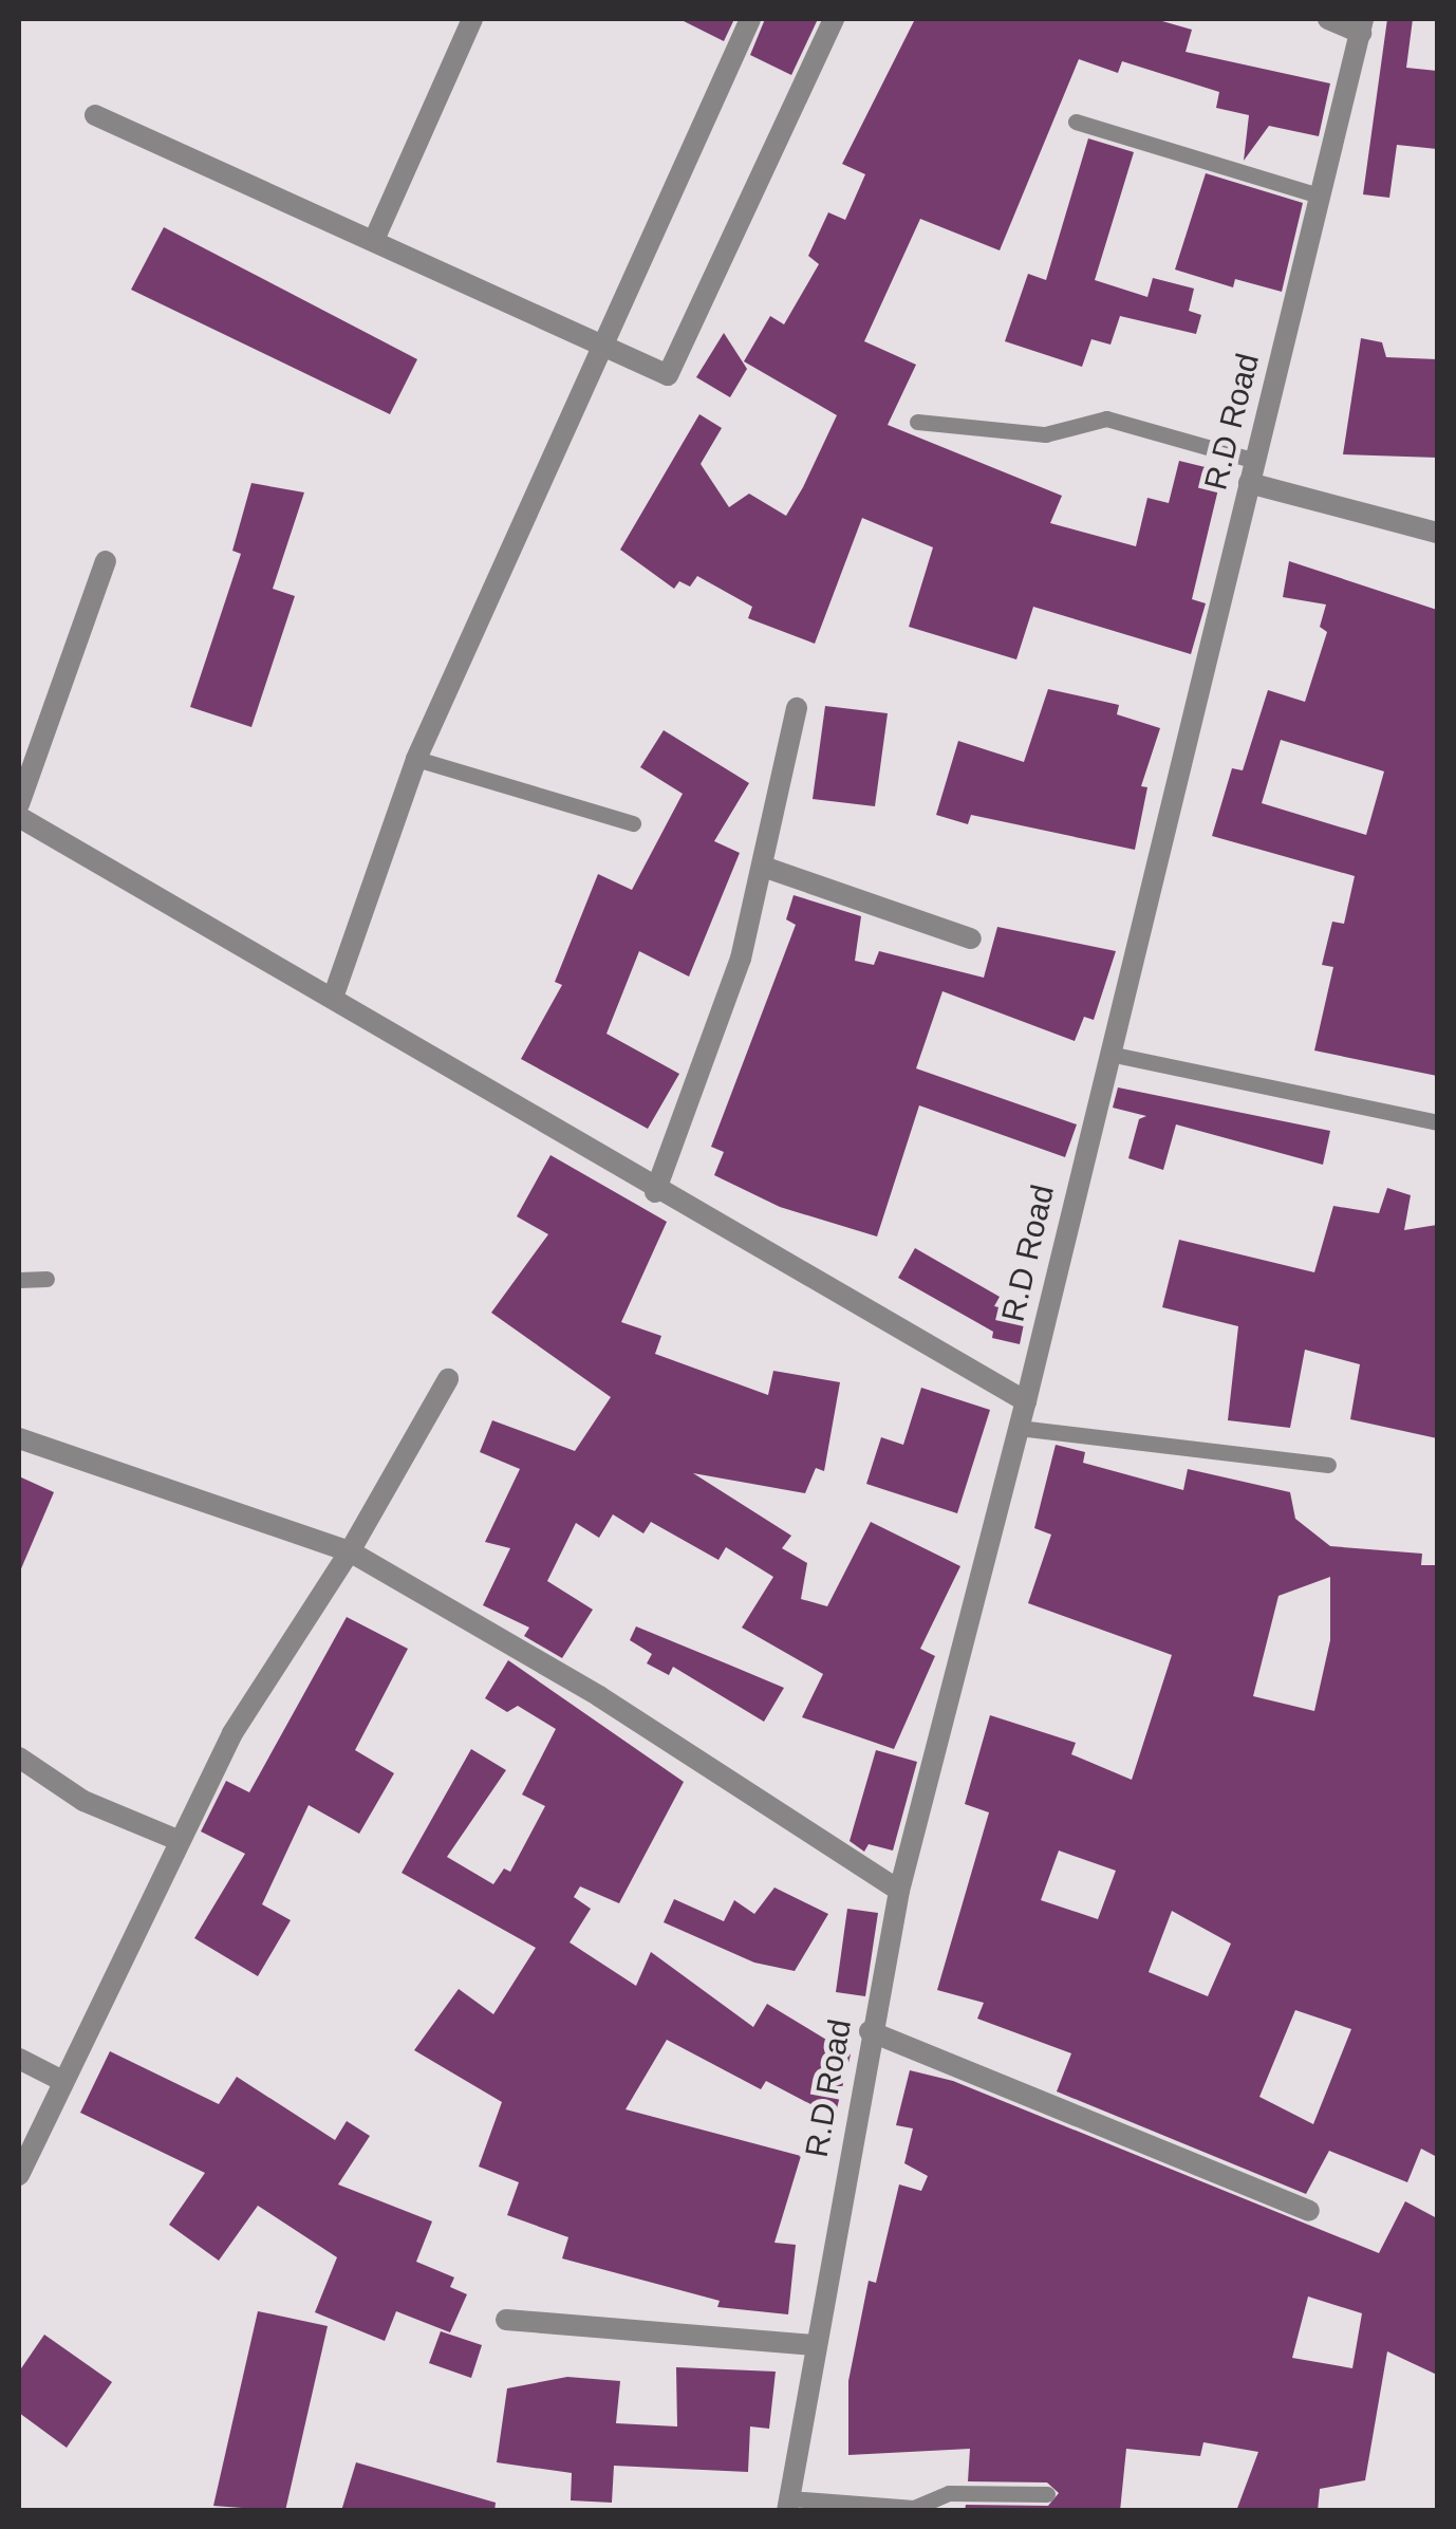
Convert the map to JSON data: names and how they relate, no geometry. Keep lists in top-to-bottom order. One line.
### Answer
{"streets":{"street":["R.D Road"]}}
